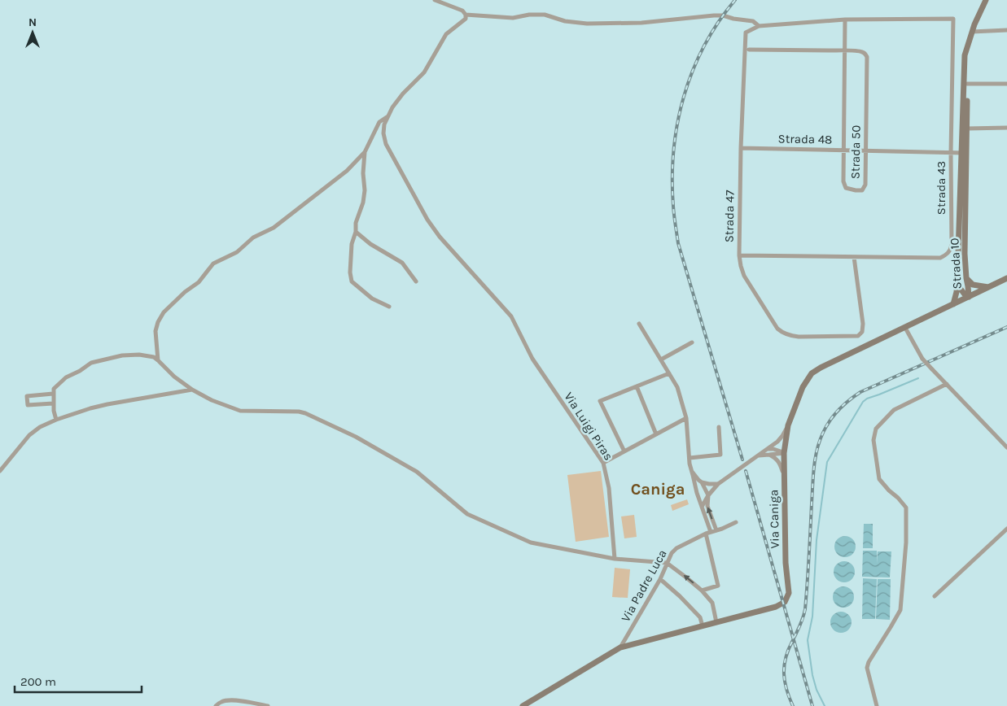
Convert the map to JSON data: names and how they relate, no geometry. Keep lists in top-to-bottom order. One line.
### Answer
{"streets":{"street":["Strada 48","Strada 50","Strada 43","Strada 47","Strada 10","Via Luigi Piras","Via Caniga","Via Padre Luca"]},"crossings":[["Strada 48","Strada 50"],["Strada 48","Strada 43"],["Strada 48","Strada 47"],["Strada 48","Strada 10"],["Strada 50","Strada 43"],["Strada 43","Strada 47"],["Strada 10","Via Caniga"],["Via Caniga","Via Padre Luca"]],"districts":["Caniga"],"scale_bar":"200 m","north":"top"}
